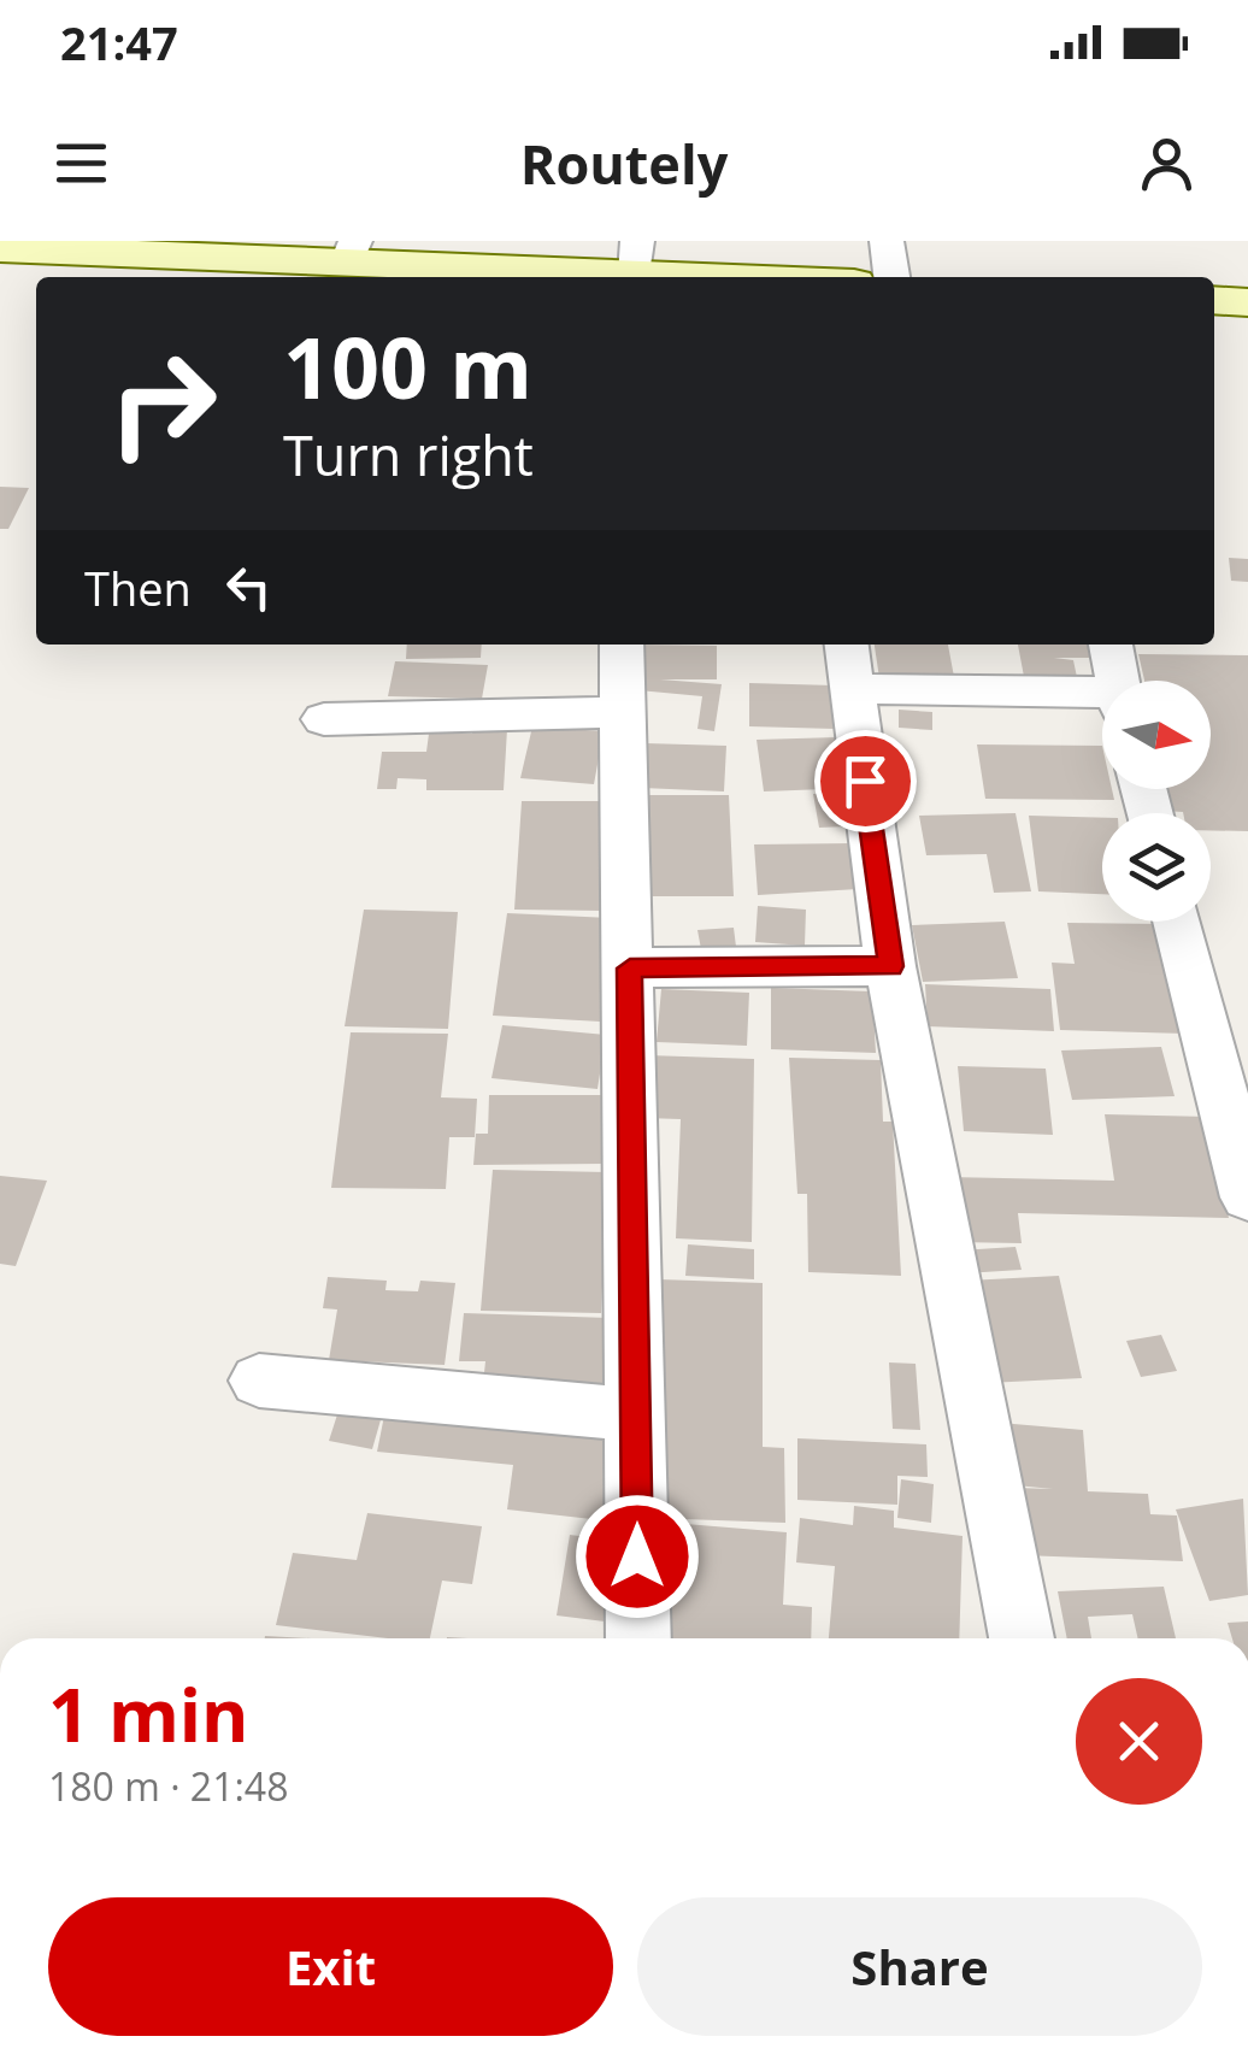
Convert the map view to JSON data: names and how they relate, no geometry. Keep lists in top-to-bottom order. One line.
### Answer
{"north":"right","page":{"status":"21:47","header":"Routely","turn":["100 m","Turn right"],"then":"Then","heading":["1 min","180 m · 21:48"],"buttons":["Exit","Share"]}}
